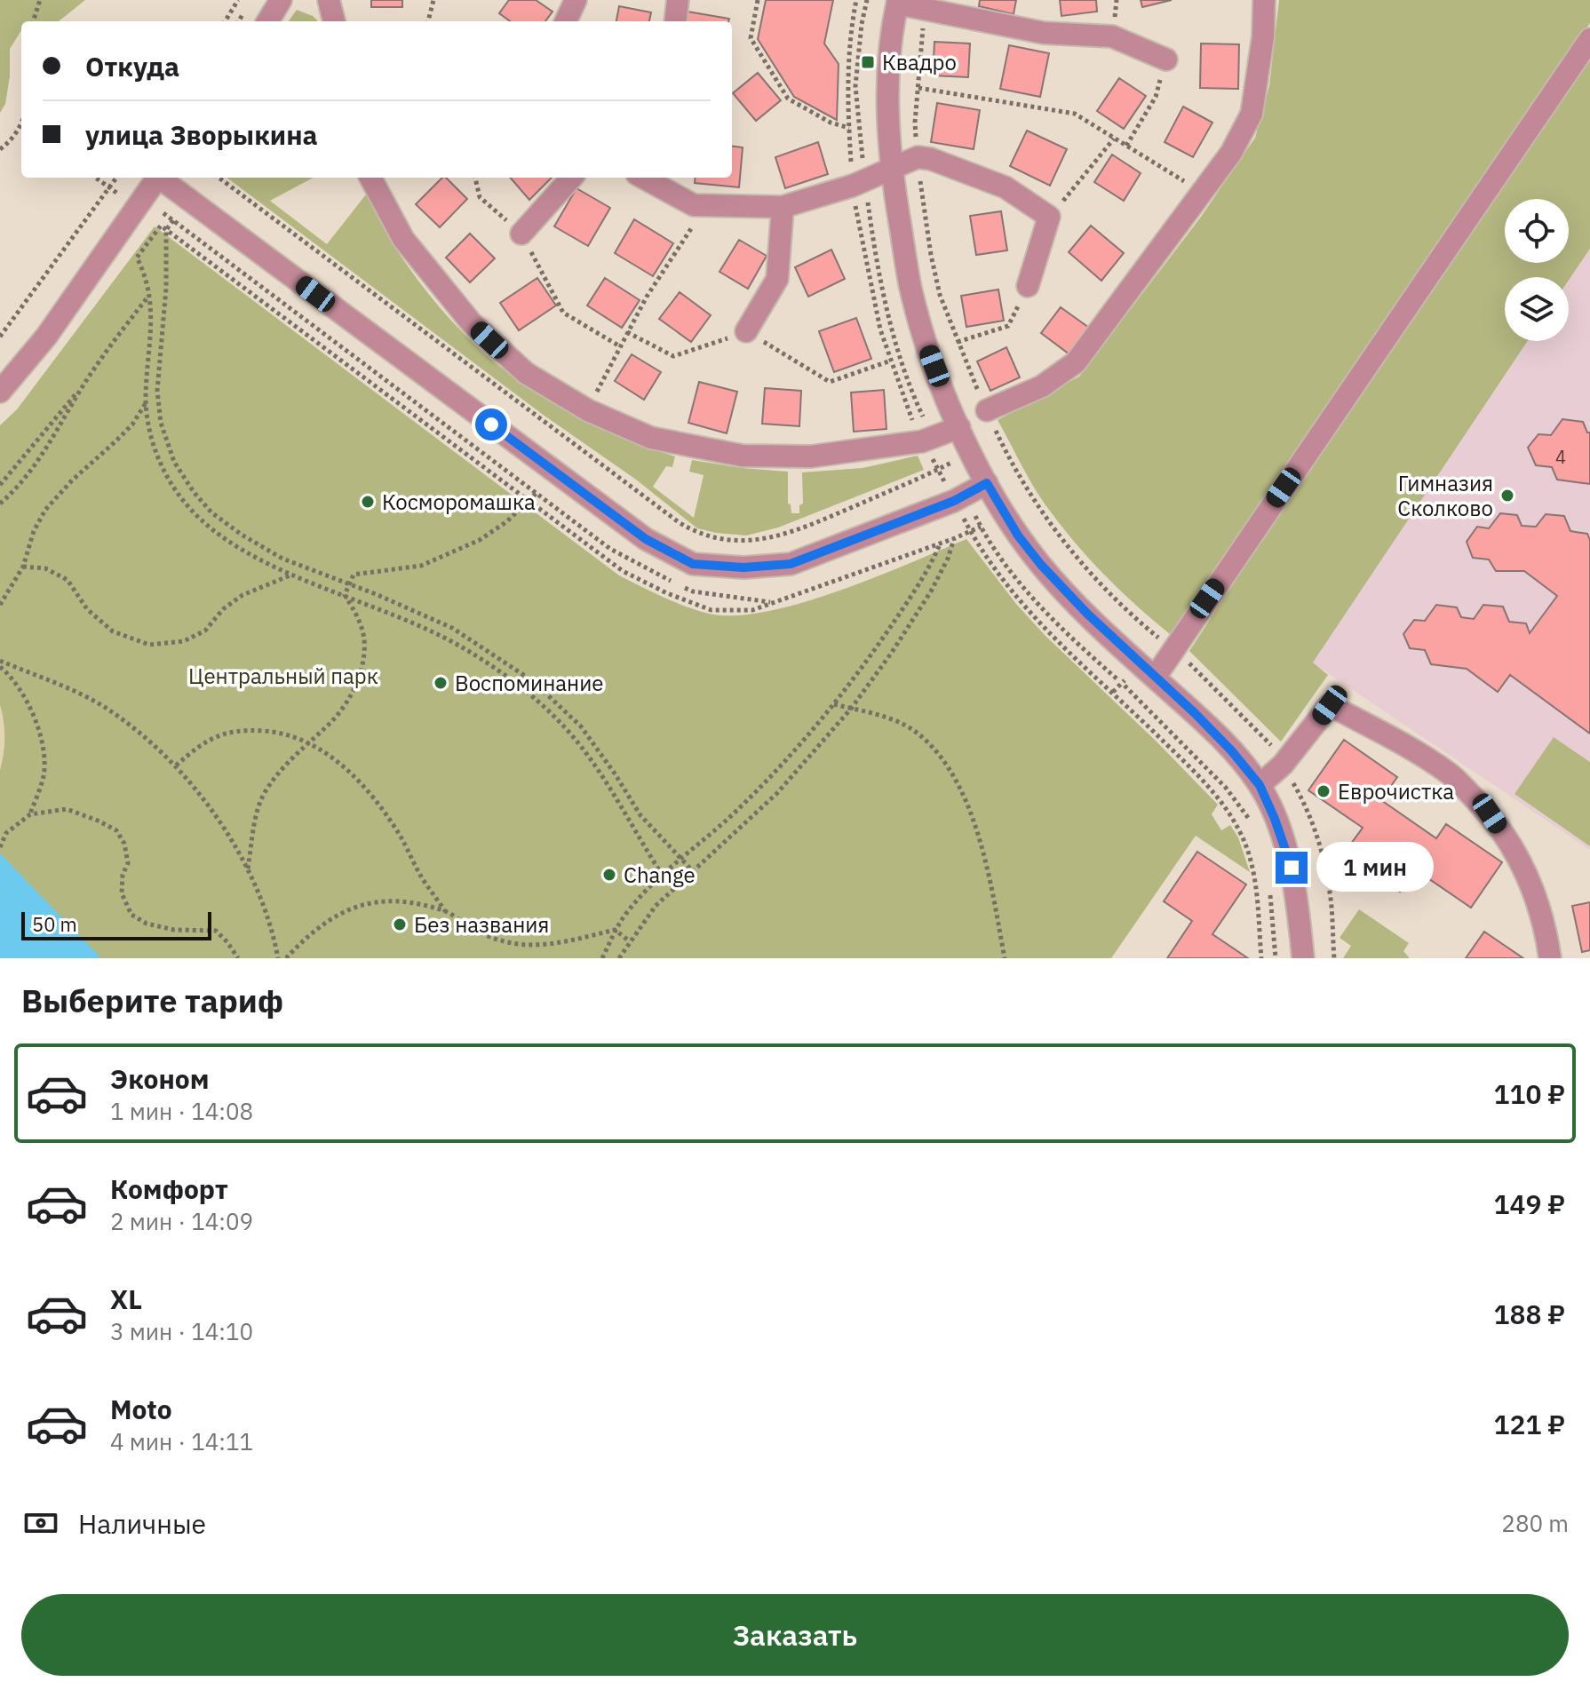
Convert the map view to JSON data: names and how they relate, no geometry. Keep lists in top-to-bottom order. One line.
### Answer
{"parks":["Центральный парк"],"places":{"transit":["Квадро"],"other":["Гимназия Сколково","Косморомашка","Воспоминание","Еврочистка","Change","Без названия"]},"house_numbers":["4"],"scale_bar":"50 m","page":{"banner":["Откуда","улица Зворыкина"],"bubble":"1 мин","scale":"50 m","heading":"Выберите тариф","list":[{"name":"Эконом","note":"1 мин · 14:08","value":"110 ₽"},{"name":"Комфорт","note":"2 мин · 14:09","value":"149 ₽"},{"name":"XL","note":"3 мин · 14:10","value":"188 ₽"},{"name":"Moto","note":"4 мин · 14:11","value":"121 ₽"}],"pay":["Наличные","280 m"],"buttons":"Заказать"}}
